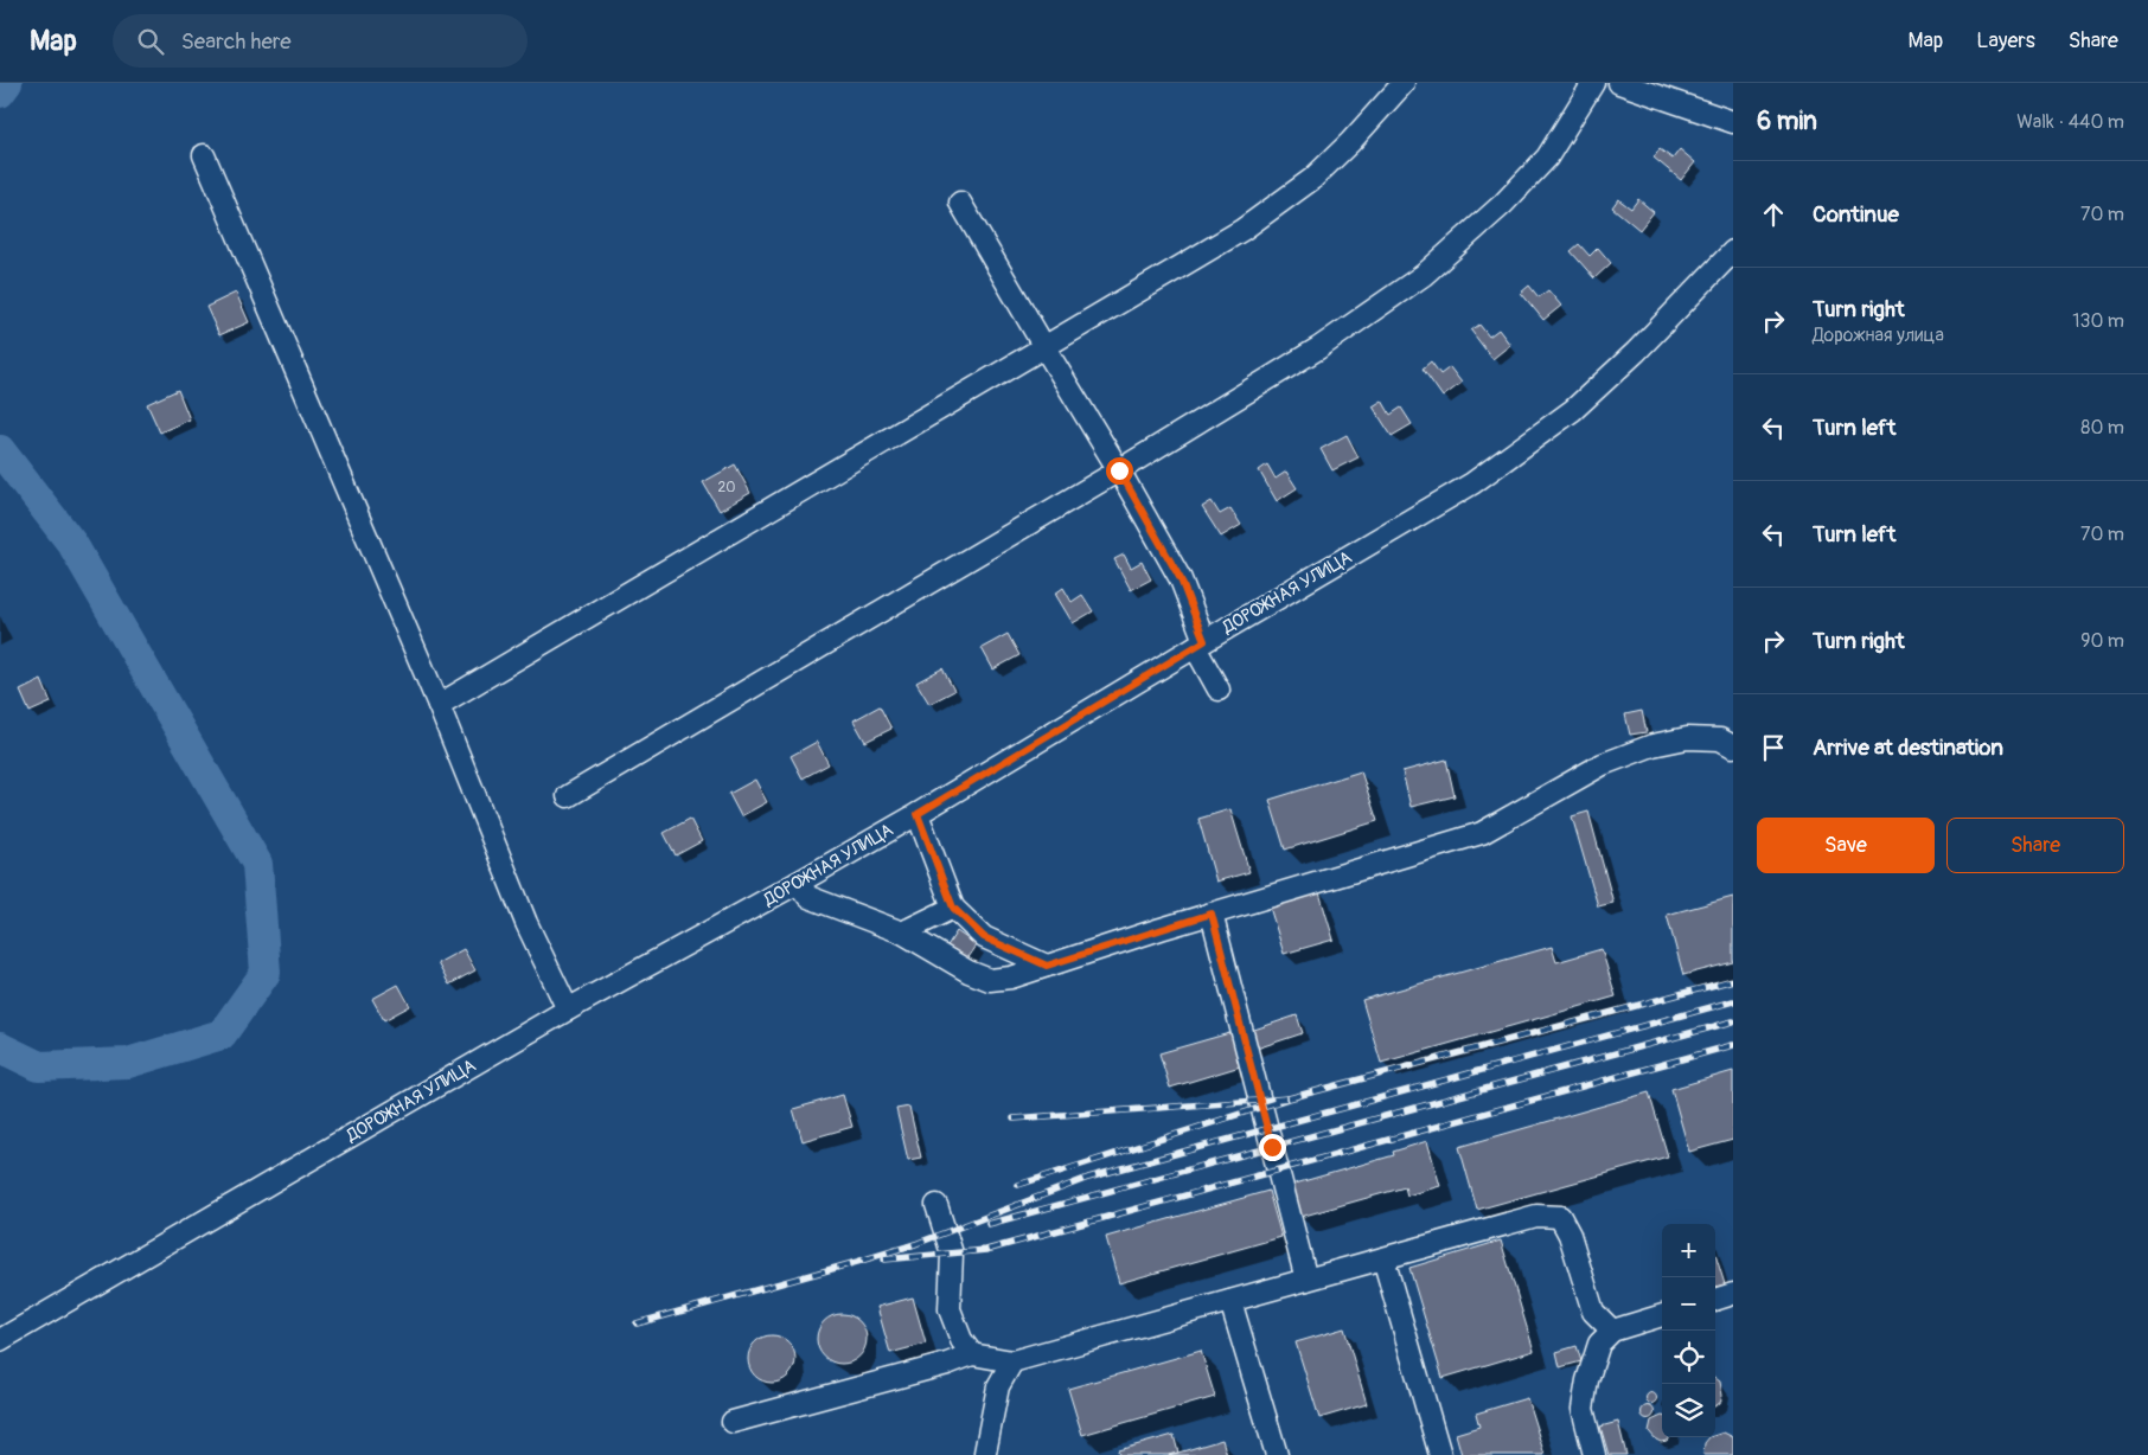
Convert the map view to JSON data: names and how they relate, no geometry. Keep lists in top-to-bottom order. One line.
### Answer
{"streets":{"street":["ДОРОЖНАЯ УЛИЦА"]},"house_numbers":["20"],"page":{"header":"Map","search":"Search here","nav":["Map","Layers","Share"],"heading":["6 min","Walk · 440 m"],"list":[["Continue","70 m"],["Turn right","Дорожная улица","130 m"],["Turn left","80 m"],["Turn left","70 m"],["Turn right","90 m"],"Arrive at destination"],"buttons":["Save","Share"],"map_buttons":["+","−"]}}
